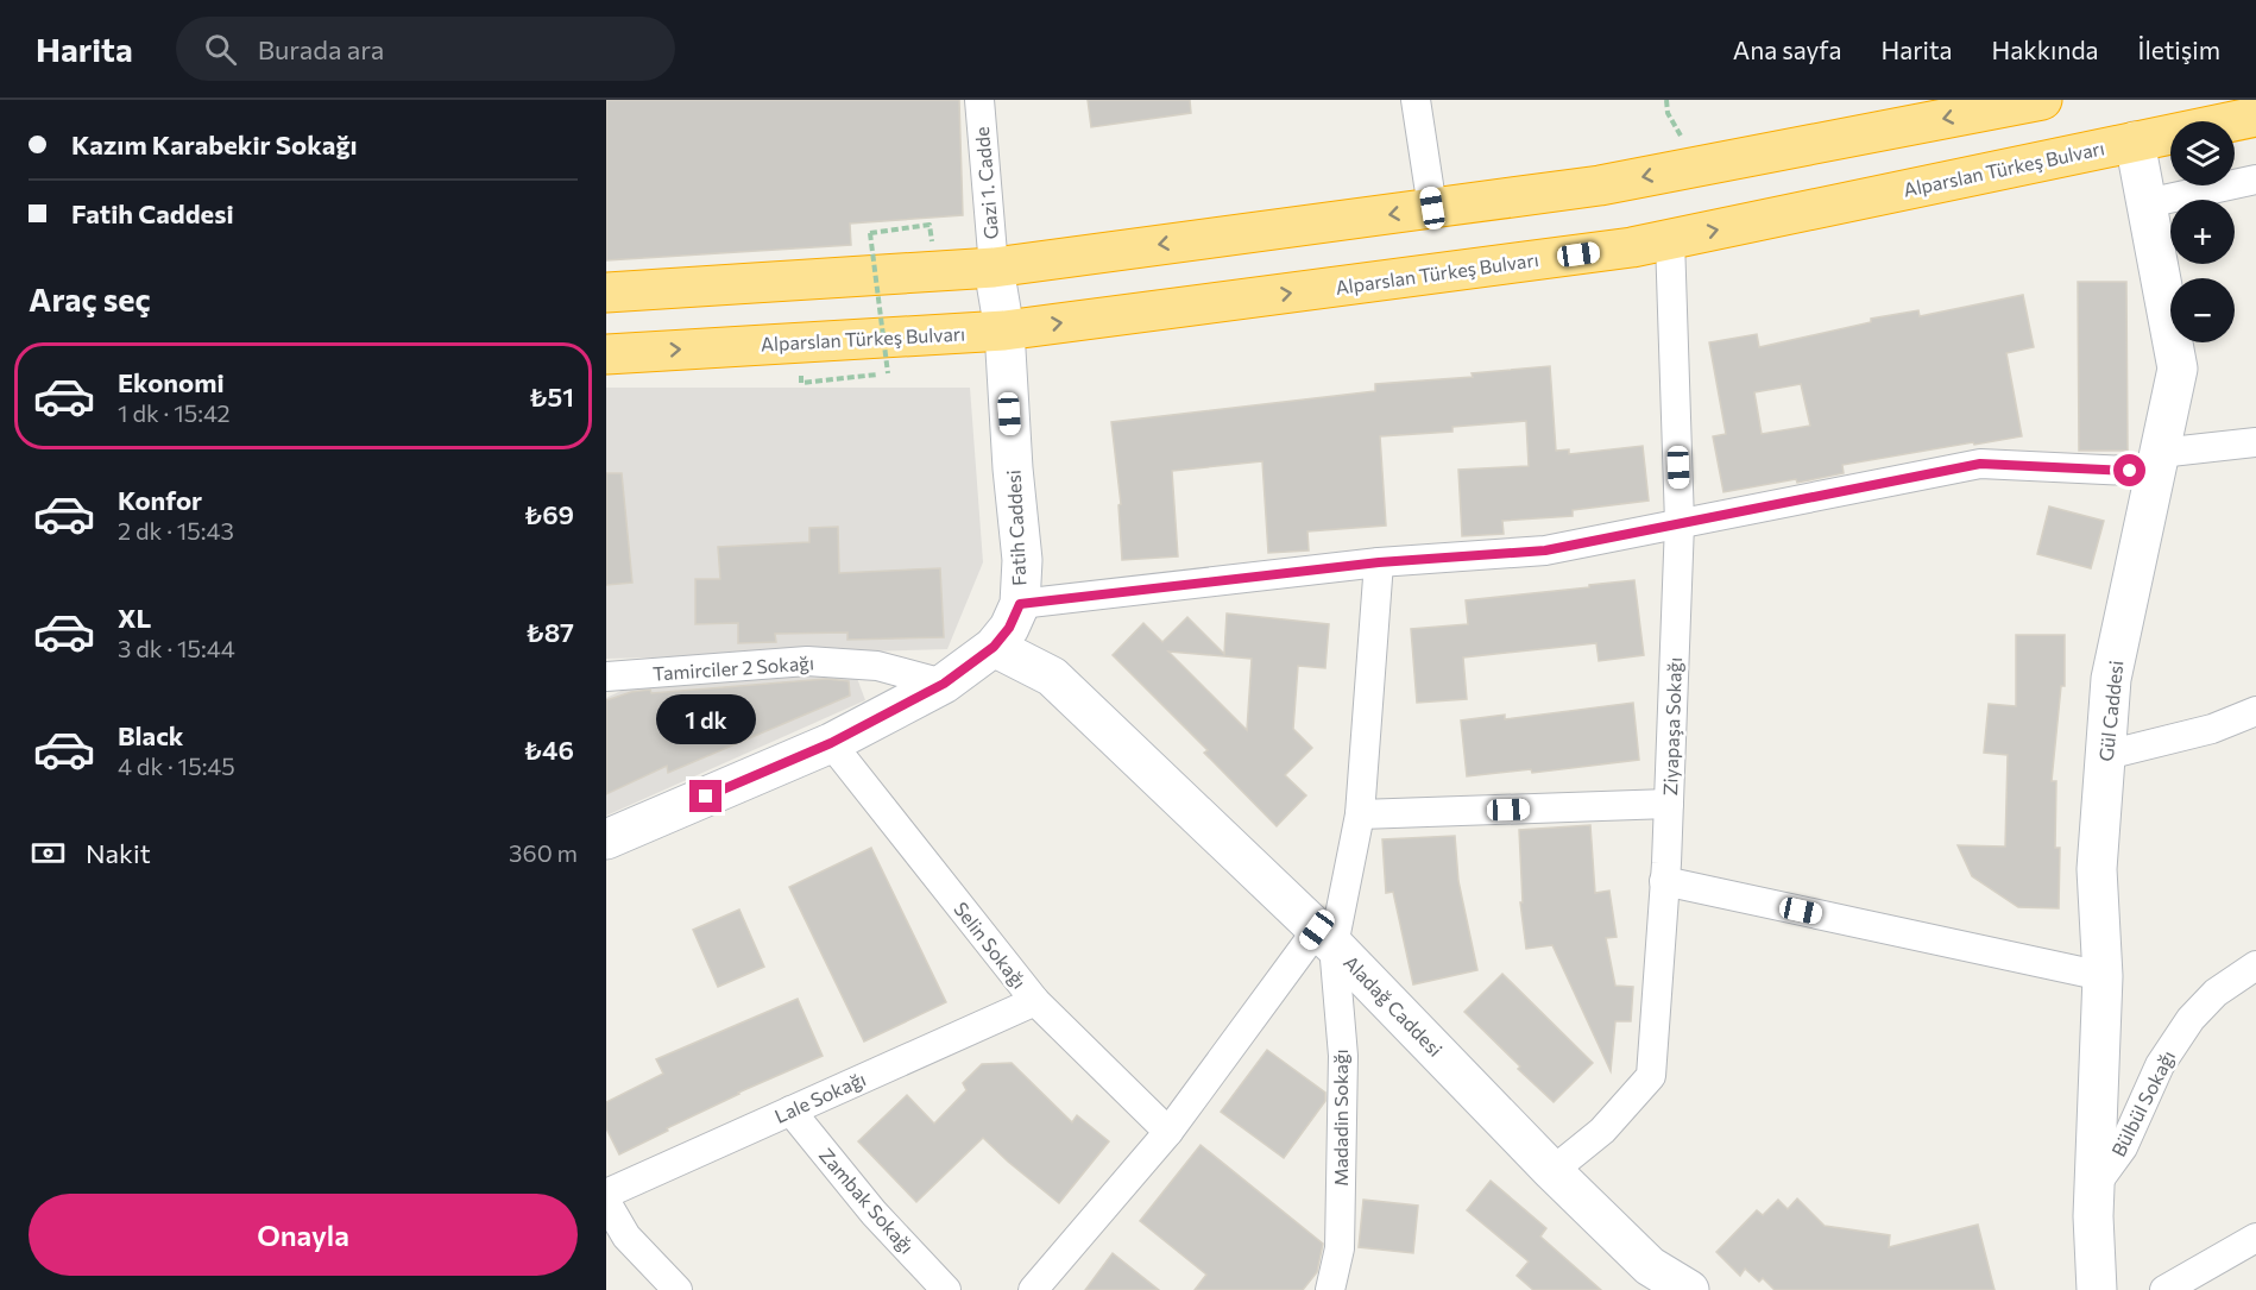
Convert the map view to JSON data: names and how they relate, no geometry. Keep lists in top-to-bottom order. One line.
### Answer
{"streets":{"highway":["Alparslan Türkeş Bulvarı"],"main road":["Fatih Caddesi","Gül Caddesi","Aladağ Caddesi"],"street":["Gazi 1. Cadde","Tamirciler 2 Sokağı","Ziyapaşa Sokağı","Selin Sokağı","Lale Sokağı","Bülbül Sokağı","Madadin Sokağı","Zambak Sokağı"]},"crossings":[["Alparslan Türkeş Bulvarı","Fatih Caddesi"],["Alparslan Türkeş Bulvarı","Gül Caddesi"],["Alparslan Türkeş Bulvarı","Ziyapaşa Sokağı"],["Gazi 1. Cadde","Fatih Caddesi"],["Fatih Caddesi","Tamirciler 2 Sokağı"],["Fatih Caddesi","Selin Sokağı"],["Fatih Caddesi","Aladağ Caddesi"],["Gül Caddesi","Bülbül Sokağı"],["Ziyapaşa Sokağı","Aladağ Caddesi"],["Selin Sokağı","Lale Sokağı"],["Aladağ Caddesi","Madadin Sokağı"],["Lale Sokağı","Zambak Sokağı"]],"page":{"header":"Harita","search":"Burada ara","nav":["Ana sayfa","Harita","Hakkında","İletişim"],"banner":["Kazım Karabekir Sokağı","Fatih Caddesi"],"map_buttons":["+","−"],"heading":"Araç seç","list":[{"name":"Ekonomi","note":"1 dk · 15:42","value":"₺51"},{"name":"Konfor","note":"2 dk · 15:43","value":"₺69"},{"name":"XL","note":"3 dk · 15:44","value":"₺87"},{"name":"Black","note":"4 dk · 15:45","value":"₺46"}],"bubble":"1 dk","pay":["Nakit","360 m"],"buttons":"Onayla"}}
